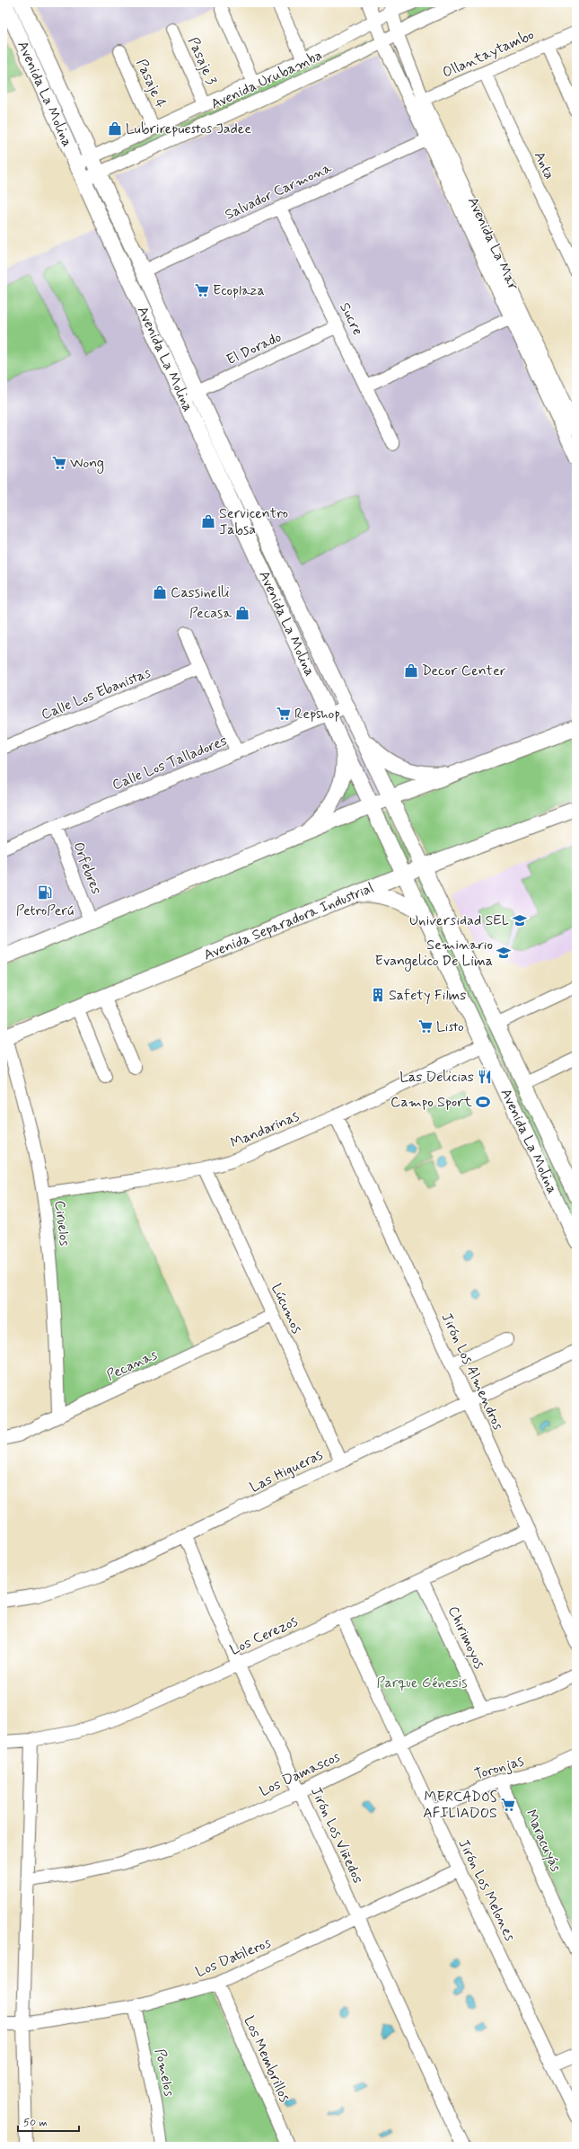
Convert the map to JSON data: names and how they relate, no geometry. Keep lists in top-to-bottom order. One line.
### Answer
{"streets":{"main road":["Avenida La Molina","Avenida Separadora Industrial"],"street":["Ollantaytambo","Pasaje 3","Avenida Urubamba","Pasaje 4","Anta","Salvador Carmona","Avenida La Mar","Sucre","El Dorado","Calle Los Ebanistas","Calle Los Talladores","Orfebres","Mandarinas","Ciruelos","Lúcumos","Pecanas","Jirón Los Almendros","Las Higueras","Los Cerezos","Chirimoyos","Toronjas","Los Damascos","Jirón Los Viñedos","Maracuyás","Jirón Los Melones","Los Datileros","Los Membrillos","Pomelos"]},"crossings":[["Ollantaytambo","Anta"],["Ollantaytambo","Avenida La Mar"],["Pasaje 3","Avenida Urubamba"],["Avenida Urubamba","Pasaje 4"],["Avenida Urubamba","Avenida La Molina"],["Avenida Urubamba","Avenida La Mar"],["Avenida La Molina","Salvador Carmona"],["Avenida La Molina","El Dorado"],["Avenida La Molina","Calle Los Talladores"],["Avenida La Molina","Avenida Separadora Industrial"],["Avenida La Molina","Mandarinas"],["Salvador Carmona","Avenida La Mar"],["Salvador Carmona","Sucre"],["Sucre","El Dorado"],["Calle Los Talladores","Orfebres"],["Avenida Separadora Industrial","Ciruelos"],["Mandarinas","Ciruelos"],["Mandarinas","Lúcumos"],["Mandarinas","Jirón Los Almendros"],["Ciruelos","Pecanas"],["Lúcumos","Pecanas"],["Lúcumos","Las Higueras"],["Jirón Los Almendros","Las Higueras"],["Jirón Los Almendros","Los Cerezos"],["Las Higueras","Jirón Los Viñedos"],["Los Cerezos","Chirimoyos"],["Los Cerezos","Jirón Los Viñedos"],["Los Cerezos","Jirón Los Melones"],["Chirimoyos","Los Damascos"],["Toronjas","Maracuyás"],["Toronjas","Jirón Los Melones"],["Los Damascos","Jirón Los Viñedos"],["Los Damascos","Jirón Los Melones"],["Jirón Los Viñedos","Los Datileros"],["Jirón Los Melones","Los Datileros"],["Los Datileros","Los Membrillos"],["Los Datileros","Pomelos"]],"parks":["Parque Génesis"],"places":{"shop":["Lubrirepuestos Jadee","Servicentro Jabsa","Cassinelli","Pecasa","Decor Center"],"supermarket":["Ecoplaza","Wong","Repshop","Listo","MERCADOS AFILIADOS"],"fuel station":["PetroPerú"],"school or university":["Universidad SEL","Seminario Evangelico De Lima"],"building":["Safety Films"],"restaurant":["Las Delicias"],"sports":["Campo Sport"]},"scale_bar":"50 m"}
